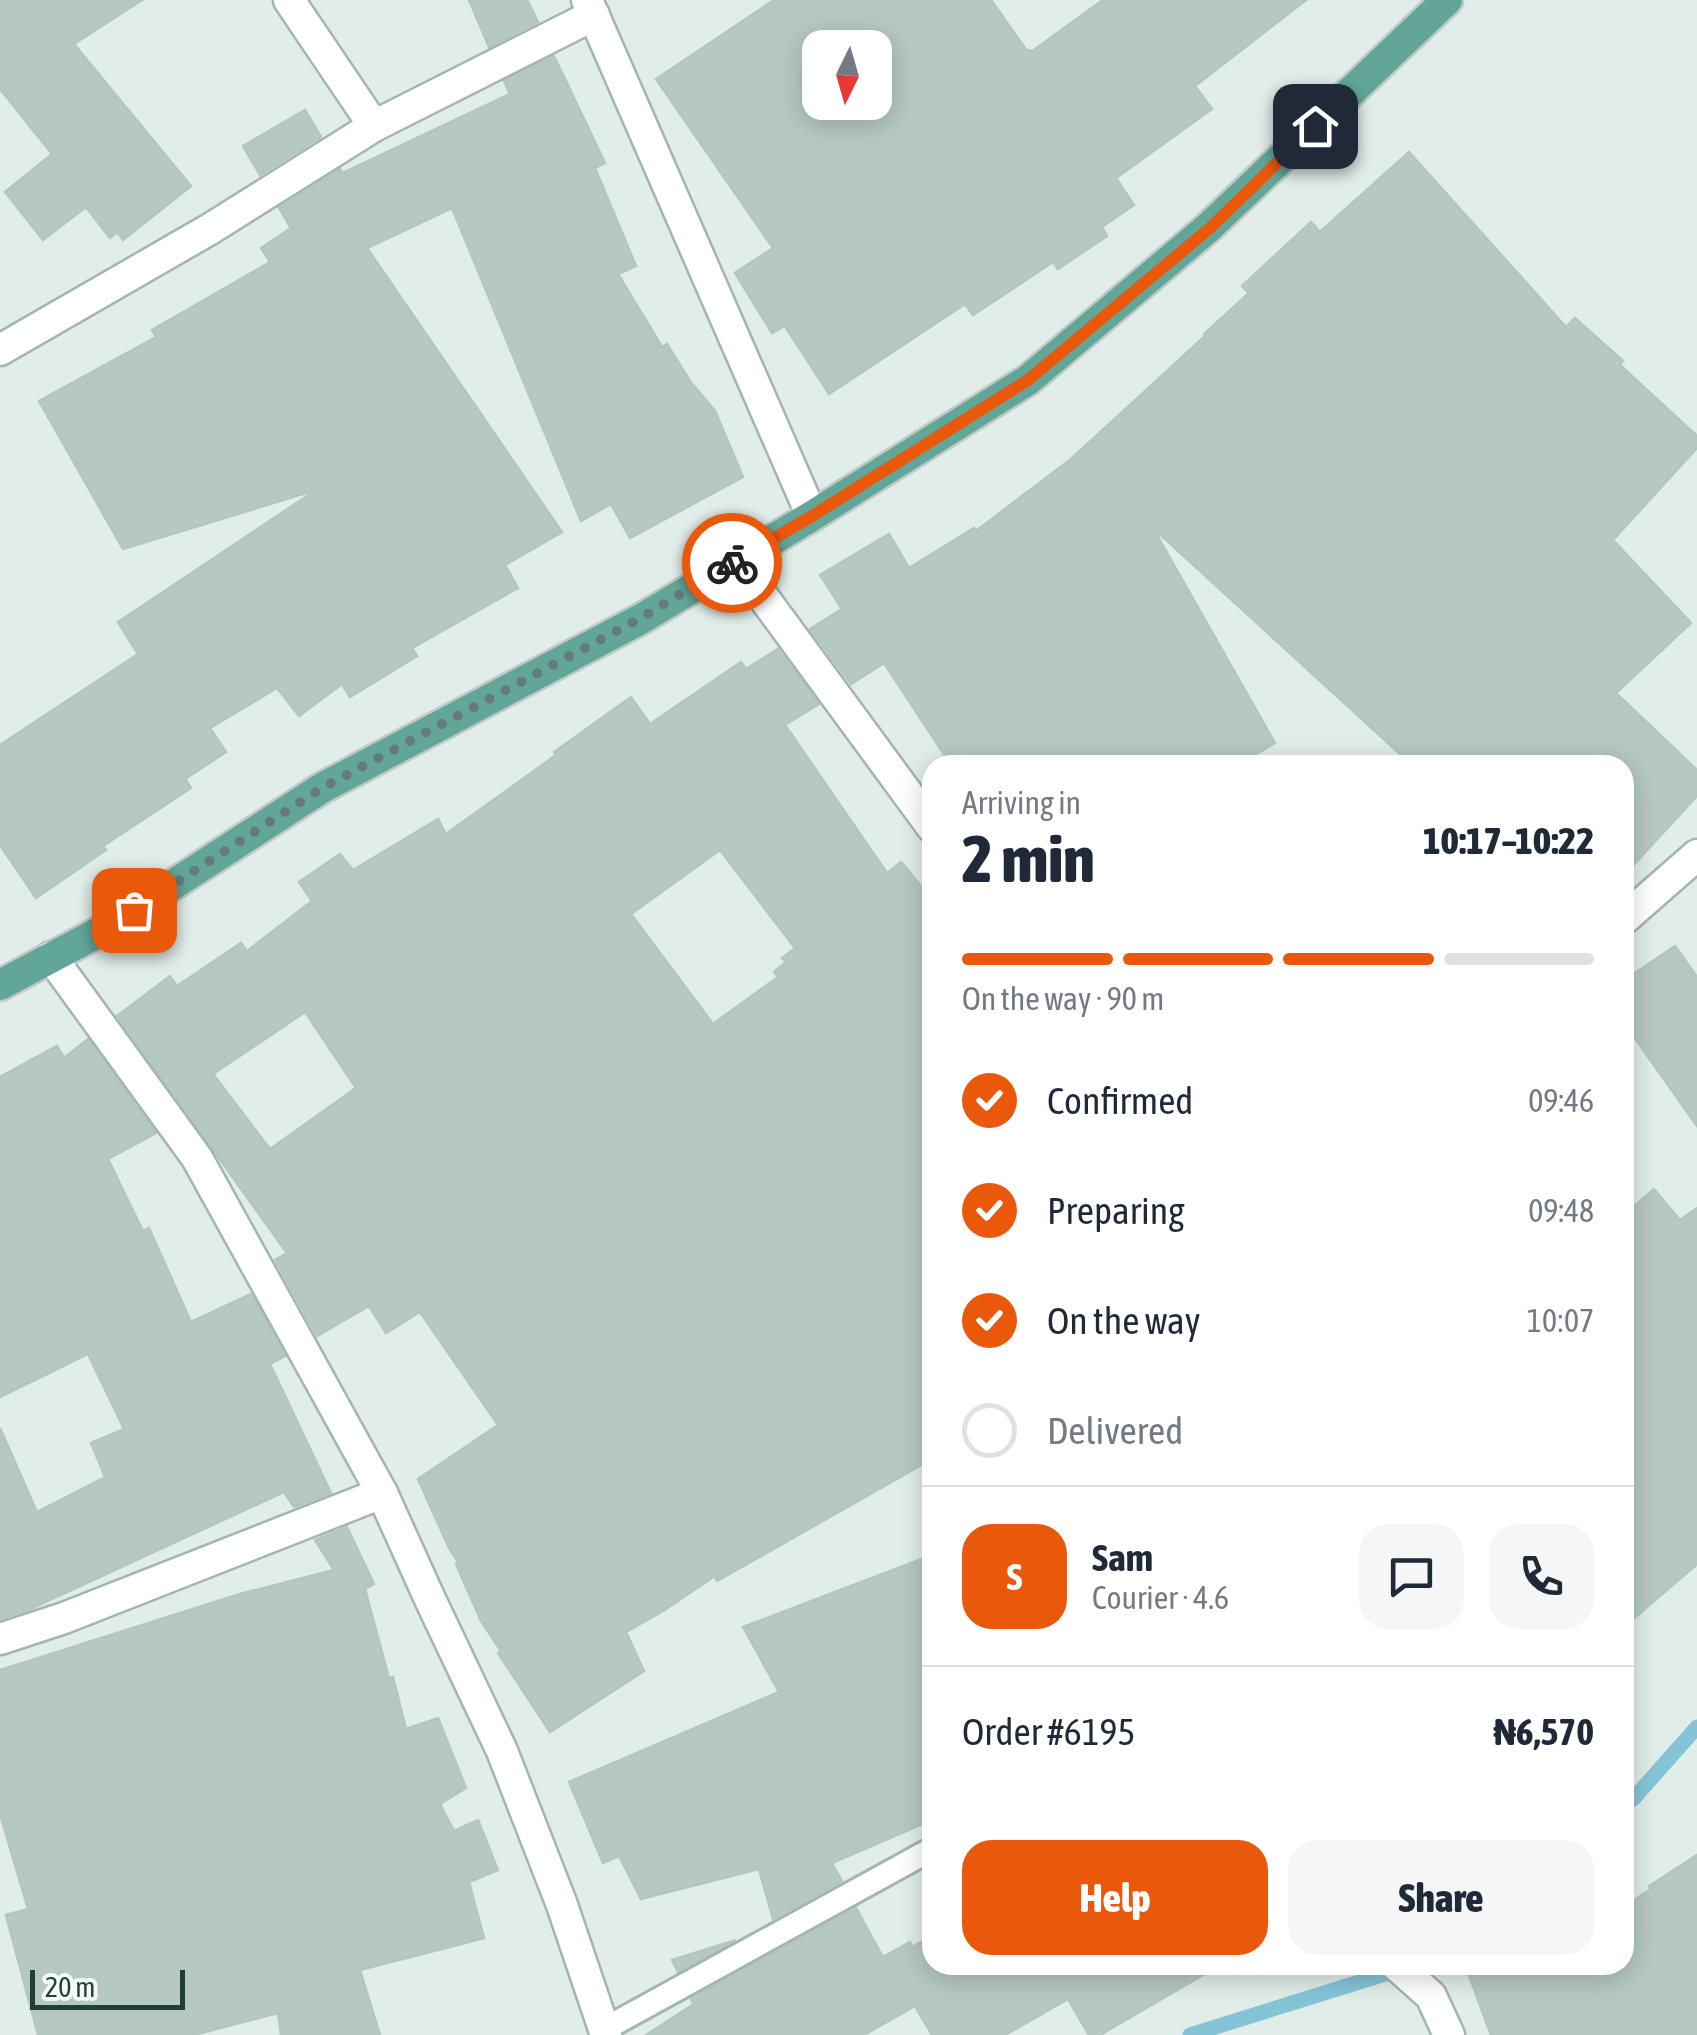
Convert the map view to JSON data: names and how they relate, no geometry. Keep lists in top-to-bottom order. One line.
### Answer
{"scale_bar":"20 m","north":"bottom","page":{"heading":["2 min","Arriving in","10:17–10:22"],"panel":["Sam","Courier · 4.6","Order #6195","₦6,570"],"bar":"On the way · 90 m","list":[["Confirmed","09:46"],["Preparing","09:48"],["On the way","10:07"],"Delivered"],"round":"S","buttons":["Help","Share"],"scale":"20 m"}}
